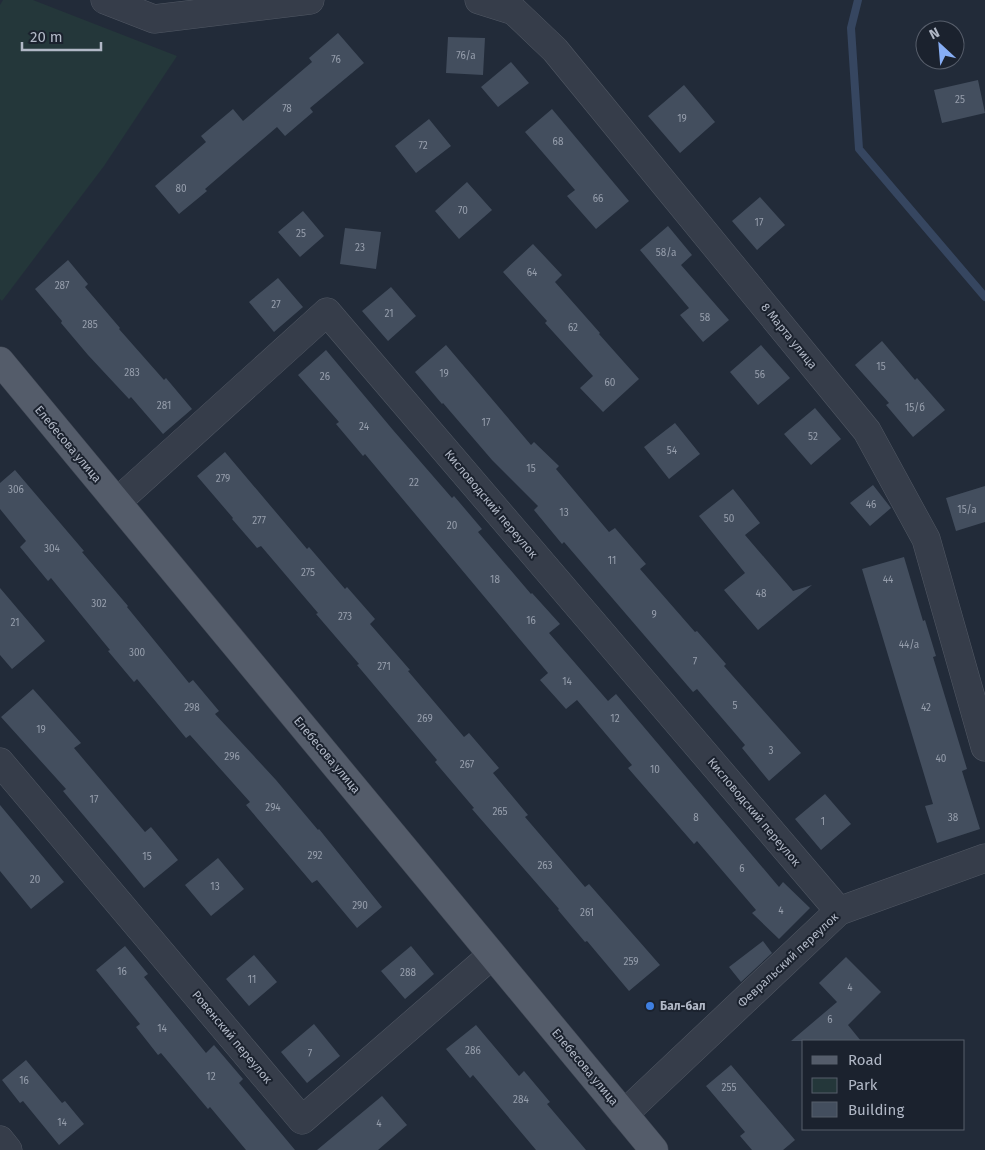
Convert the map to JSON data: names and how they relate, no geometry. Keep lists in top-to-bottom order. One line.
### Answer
{"streets":{"main road":["Елебесова улица"],"street":["8 Марта улица","Кисловодский переулок","Февральский переулок","Ровенский переулок"]},"crossings":[["Елебесова улица","Кисловодский переулок"],["Елебесова улица","Февральский переулок"],["Елебесова улица","Ровенский переулок"],["Кисловодский переулок","Февральский переулок"]],"places":["Бал-бал"],"house_numbers":["76/а","76","25","78","19","68","72","80","66","70","17","25","23","58/а","64","287","27","21","58","285","62","15","283","19","56","26","60","281","15/б","17","24","52","54","15","279","22","306","46","15/а","13","50","277","20","304","11","275","18","44","48","302","9","273","16","21","44/а","300","7","271","14","5","298","42","269","12","19","3","296","40","267","10","17","294","265","8","38","1","292","15","263","6","20","13","290","4","261","259","16","288","11","4","6","14","286","7","12","16","255","284","14","4"],"legend":["Road","Park","Building"],"scale_bar":"20 m","north":"top left"}
